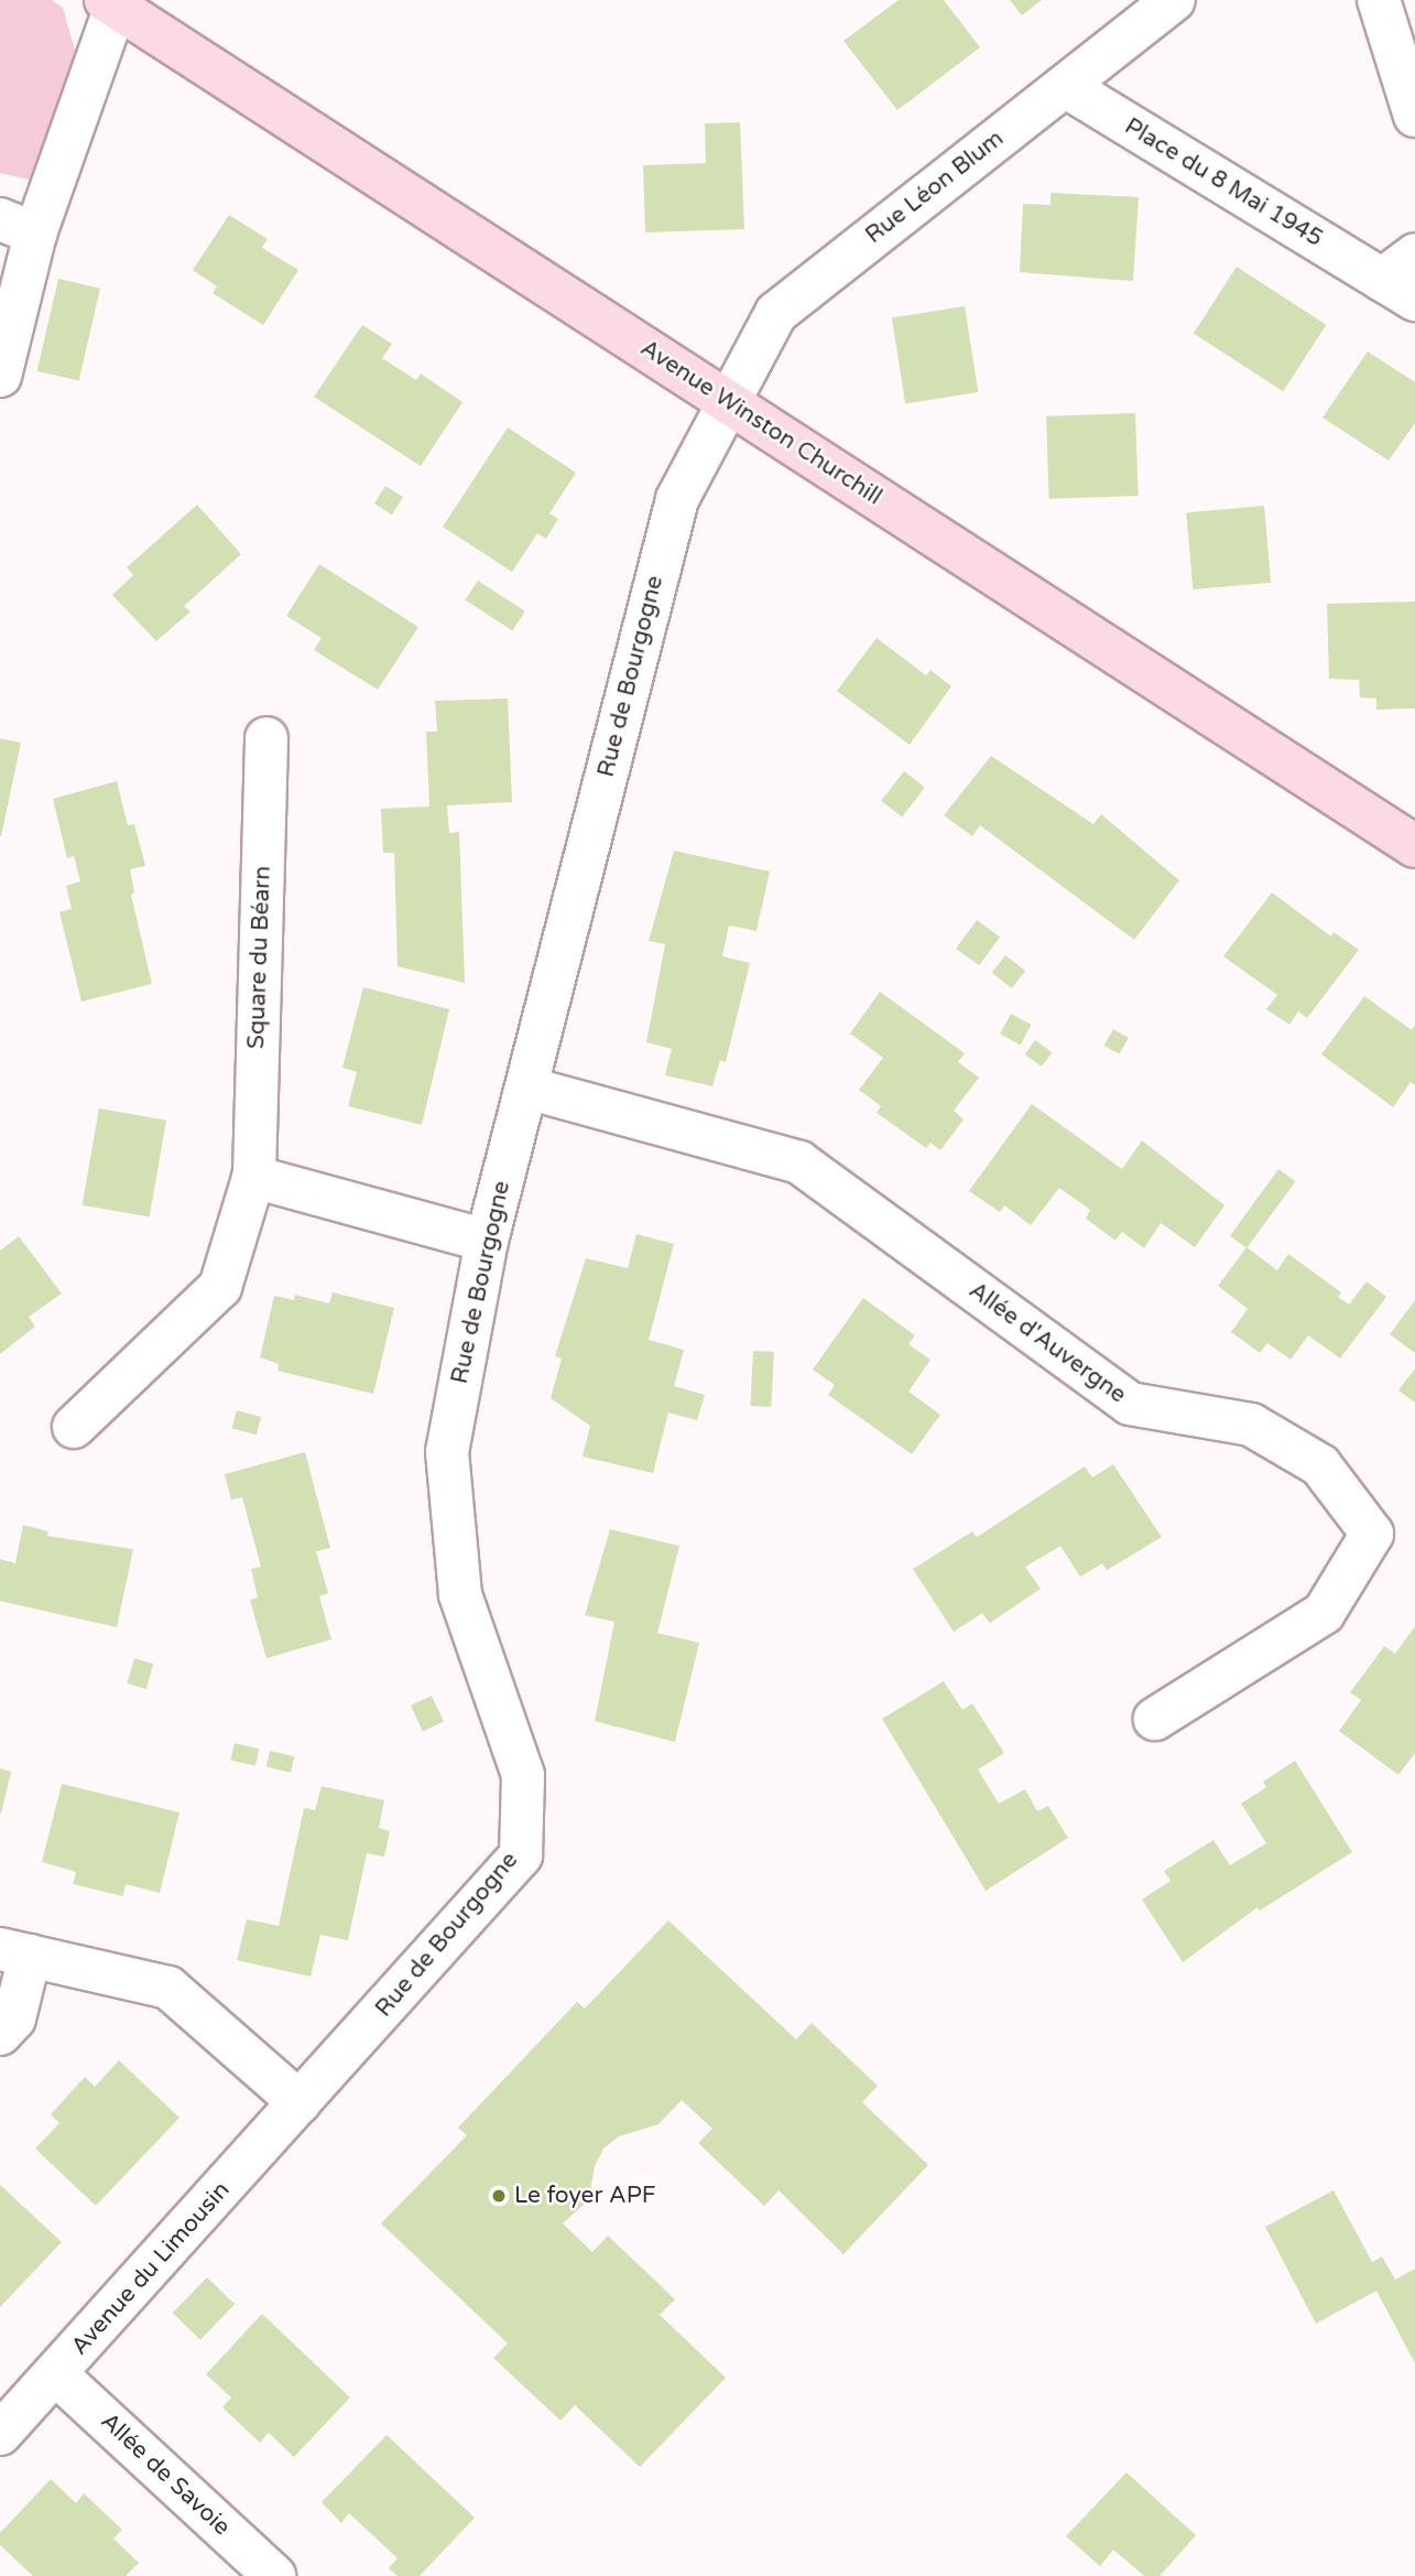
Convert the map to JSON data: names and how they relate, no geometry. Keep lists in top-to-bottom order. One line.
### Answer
{"streets":{"main road":["Avenue Winston Churchill"],"street":["Place du 8 Mai 1945","Rue Léon Blum","Rue de Bourgogne","Square du Béarn","Allée d'Auvergne","Avenue du Limousin","Allée de Savoie"]},"crossings":[["Place du 8 Mai 1945","Rue Léon Blum"],["Rue Léon Blum","Avenue Winston Churchill"],["Rue Léon Blum","Rue de Bourgogne"],["Avenue Winston Churchill","Rue de Bourgogne"],["Rue de Bourgogne","Allée d'Auvergne"],["Rue de Bourgogne","Avenue du Limousin"],["Avenue du Limousin","Allée de Savoie"]],"places":["Le foyer APF"]}
